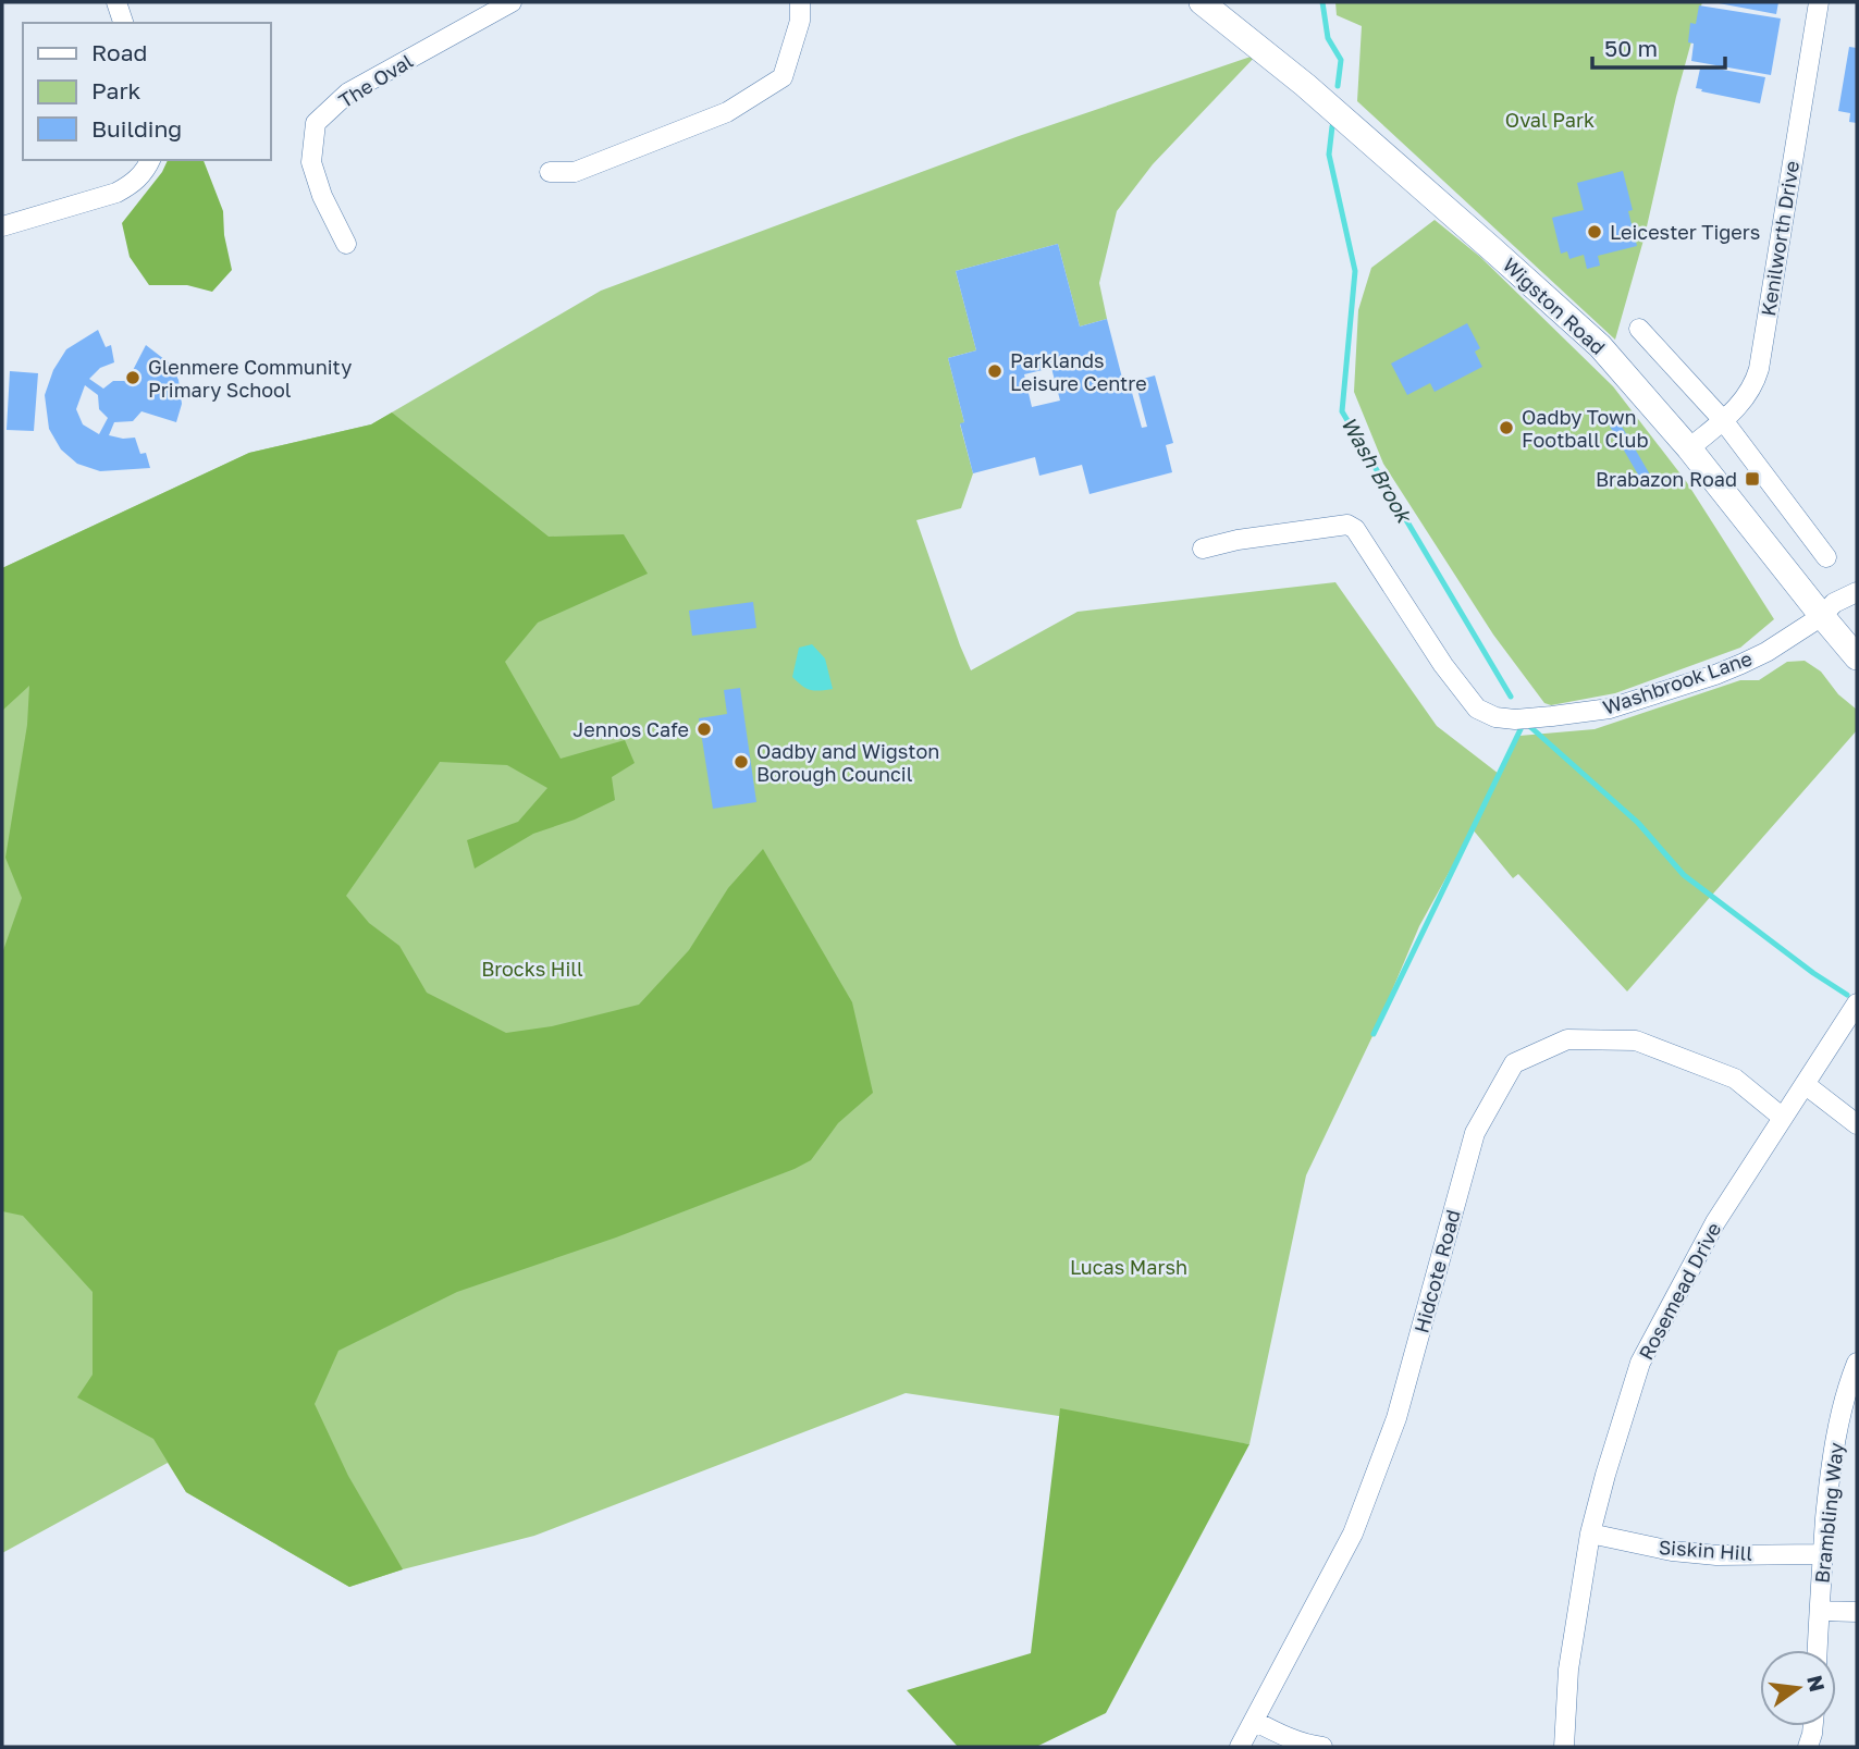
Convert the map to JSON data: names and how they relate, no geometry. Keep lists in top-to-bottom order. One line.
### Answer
{"streets":{"main road":["Wigston Road"],"street":["The Oval","Kenilworth Drive","Washbrook Lane","Hidcote Road","Rosemead Drive","Brambling Way","Siskin Hill"]},"crossings":[["Kenilworth Drive","Wigston Road"],["Wigston Road","Washbrook Lane"],["Hidcote Road","Rosemead Drive"],["Rosemead Drive","Siskin Hill"],["Brambling Way","Siskin Hill"]],"water":["Wash Brook"],"parks":["Oval Park","Brocks Hill","Lucas Marsh"],"places":{"other":["Leicester Tigers","Parklands Leisure Centre","Glenmere Community Primary School","Oadby Town Football Club","Jennos Cafe","Oadby and Wigston Borough Council"],"transit":["Brabazon Road"]},"legend":["Road","Park","Building"],"scale_bar":"50 m","north":"right"}
